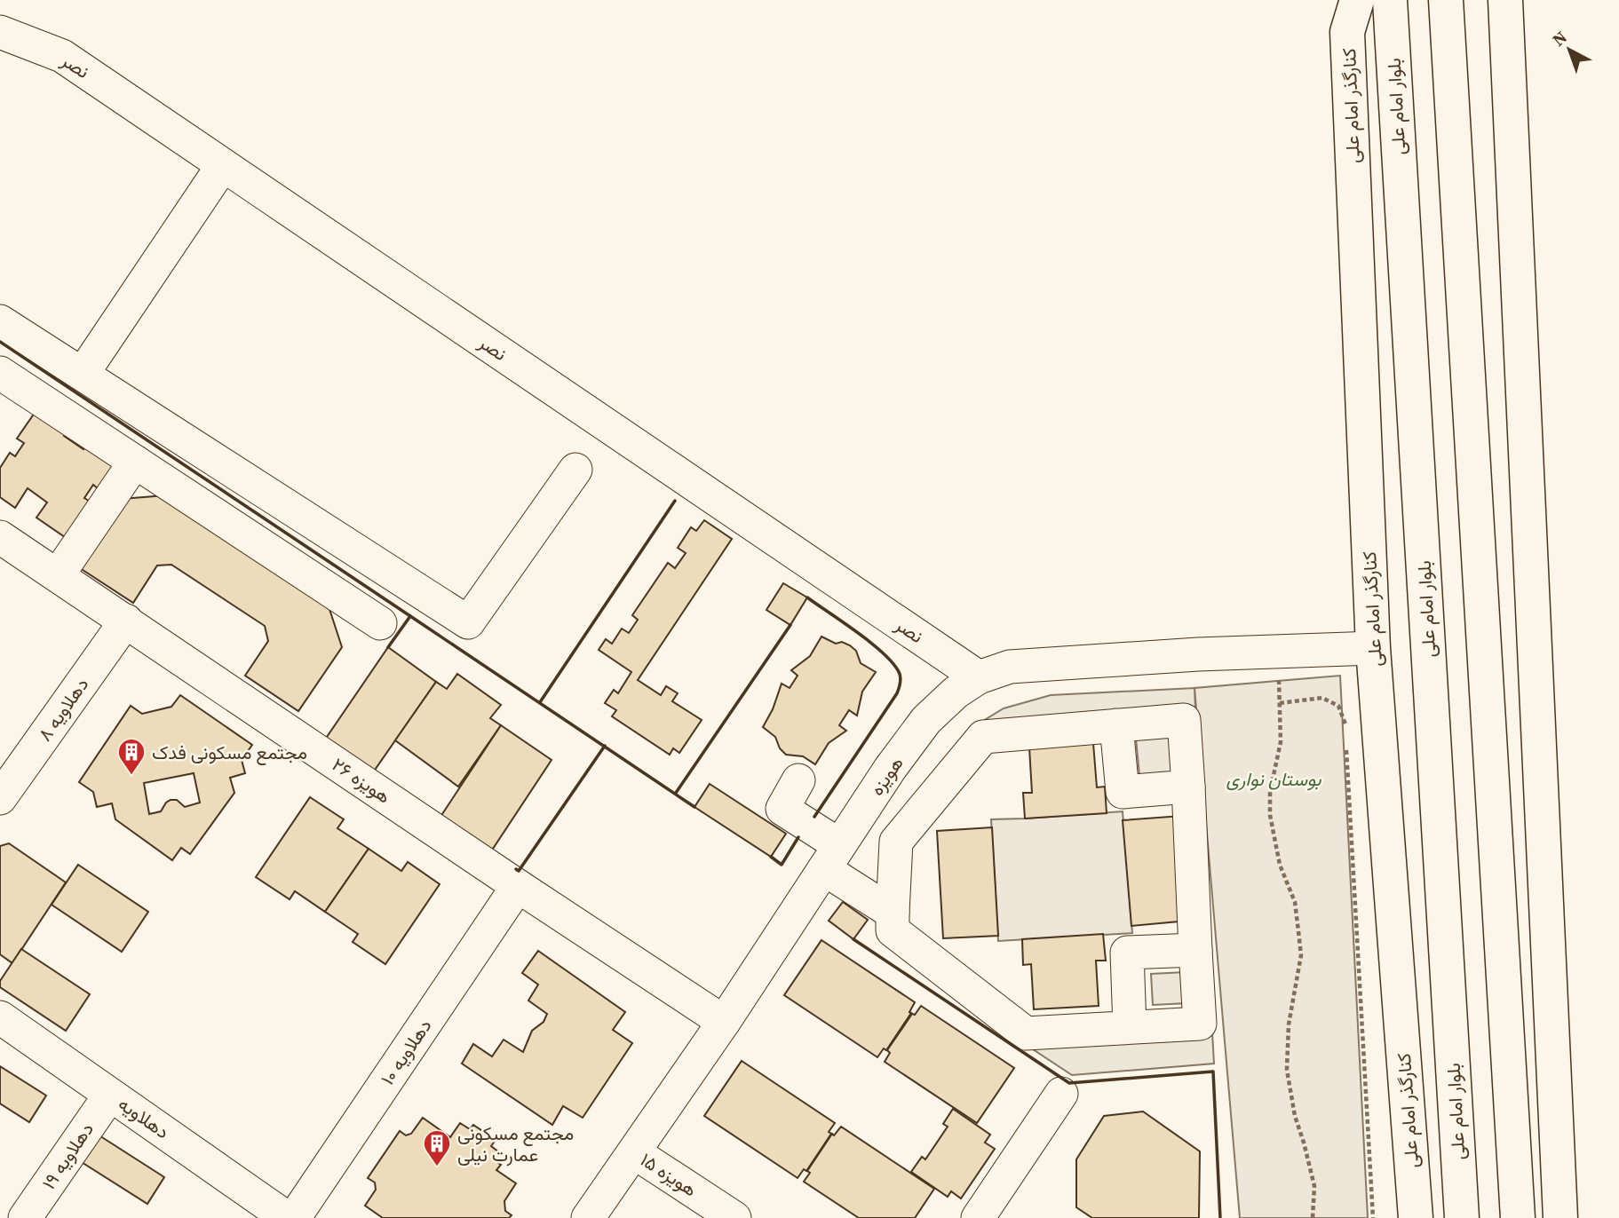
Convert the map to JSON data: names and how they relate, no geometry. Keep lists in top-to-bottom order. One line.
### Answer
{"streets":{"main road":["کنارگذر امام علی","بلوار امام علی"],"street":["نصر","دهلاویه ۸","هویزه","هویزه ۲۶","دهلاویه ۱۰","دهلاویه","دهلاویه ۱۹","هویزه ۱۵"]},"crossings":[["نصر","هویزه"],["کنارگذر امام علی","هویزه"],["دهلاویه ۸","هویزه ۲۶"],["هویزه","هویزه ۲۶"],["هویزه","هویزه ۱۵"],["هویزه ۲۶","دهلاویه ۱۰"],["دهلاویه","دهلاویه ۱۹"]],"parks":["بوستان نواری"],"places":{"building":["مجتمع مسکونی فدک","مجتمع مسکونی عمارت نیلی"]},"north":"top left"}
